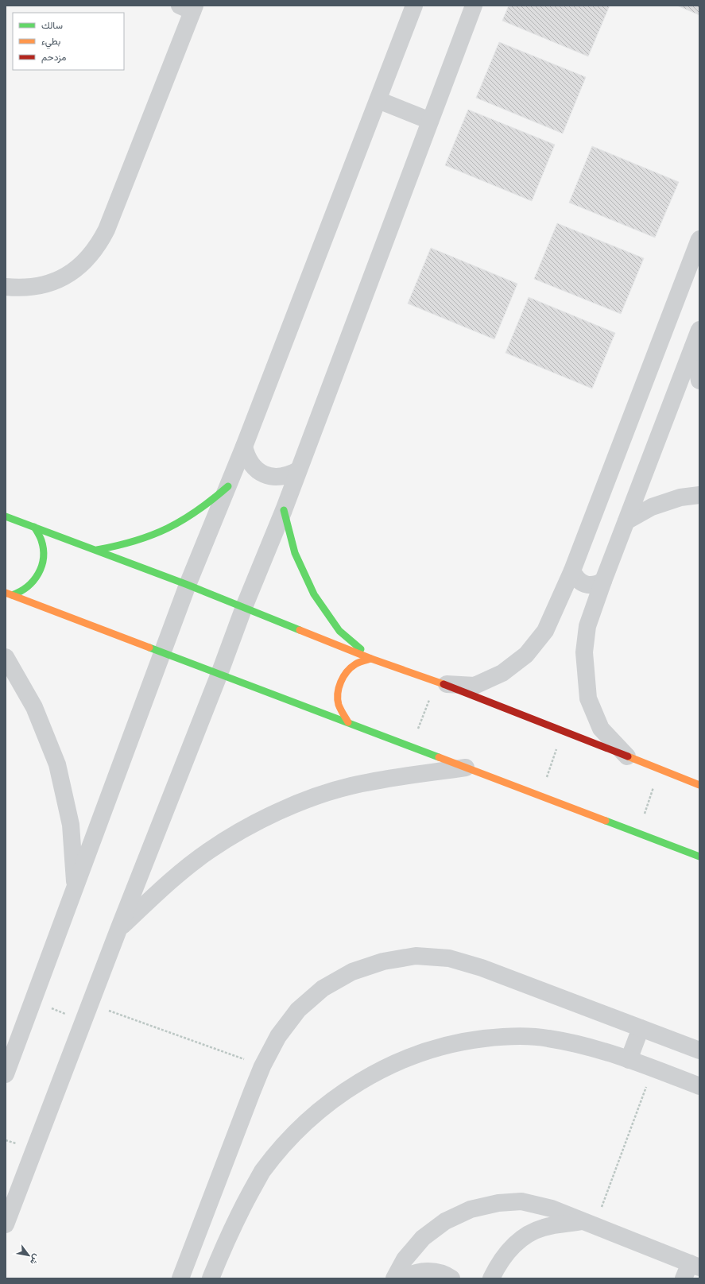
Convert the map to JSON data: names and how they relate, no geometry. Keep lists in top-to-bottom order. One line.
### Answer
{"legend":["سالك","بطيء","مزدحم"],"north":"bottom right"}
